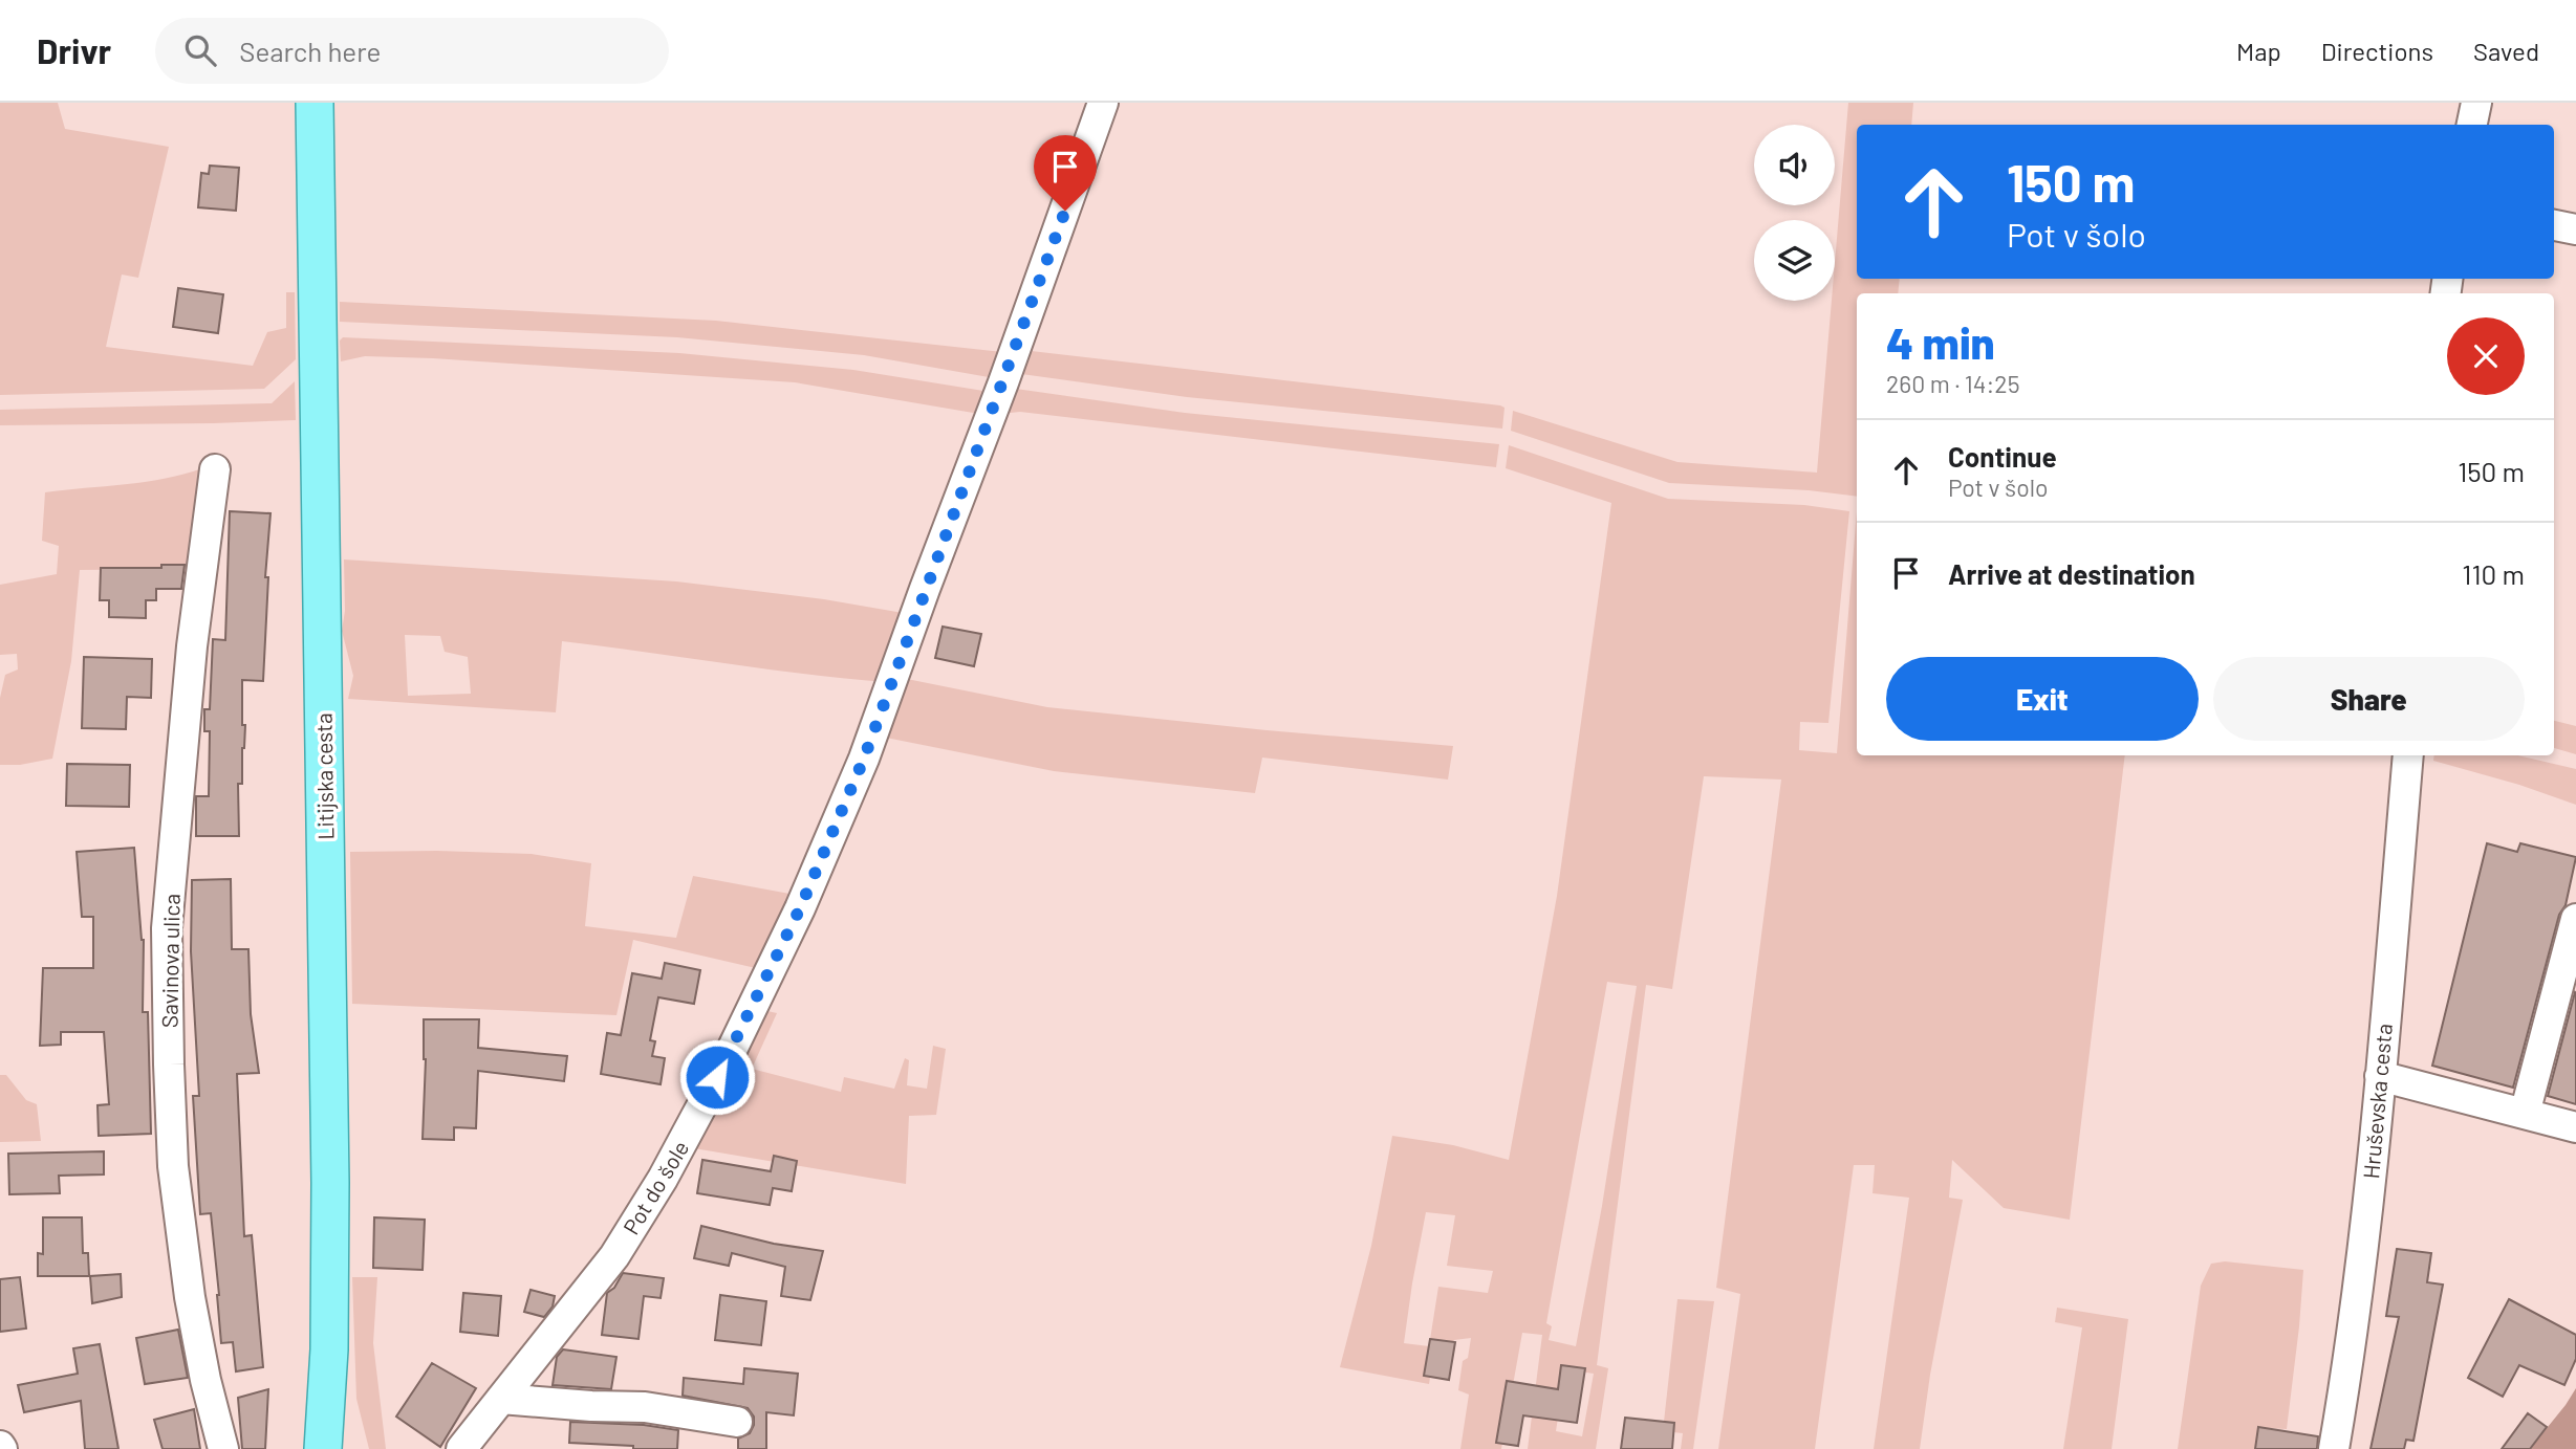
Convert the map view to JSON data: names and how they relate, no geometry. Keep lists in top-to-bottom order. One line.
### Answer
{"streets":{"main road":["Litijska cesta"],"street":["Savinova ulica","Hruševska cesta","Pot do šole"]},"page":{"header":"Drivr","search":"Search here","nav":["Map","Directions","Saved"],"turn":["150 m","Pot v šolo"],"heading":["4 min","260 m · 14:25"],"list":[{"name":"Continue","note":"Pot v šolo","value":"150 m"},{"name":"Arrive at destination","value":"110 m"}],"buttons":["Exit","Share"]}}
